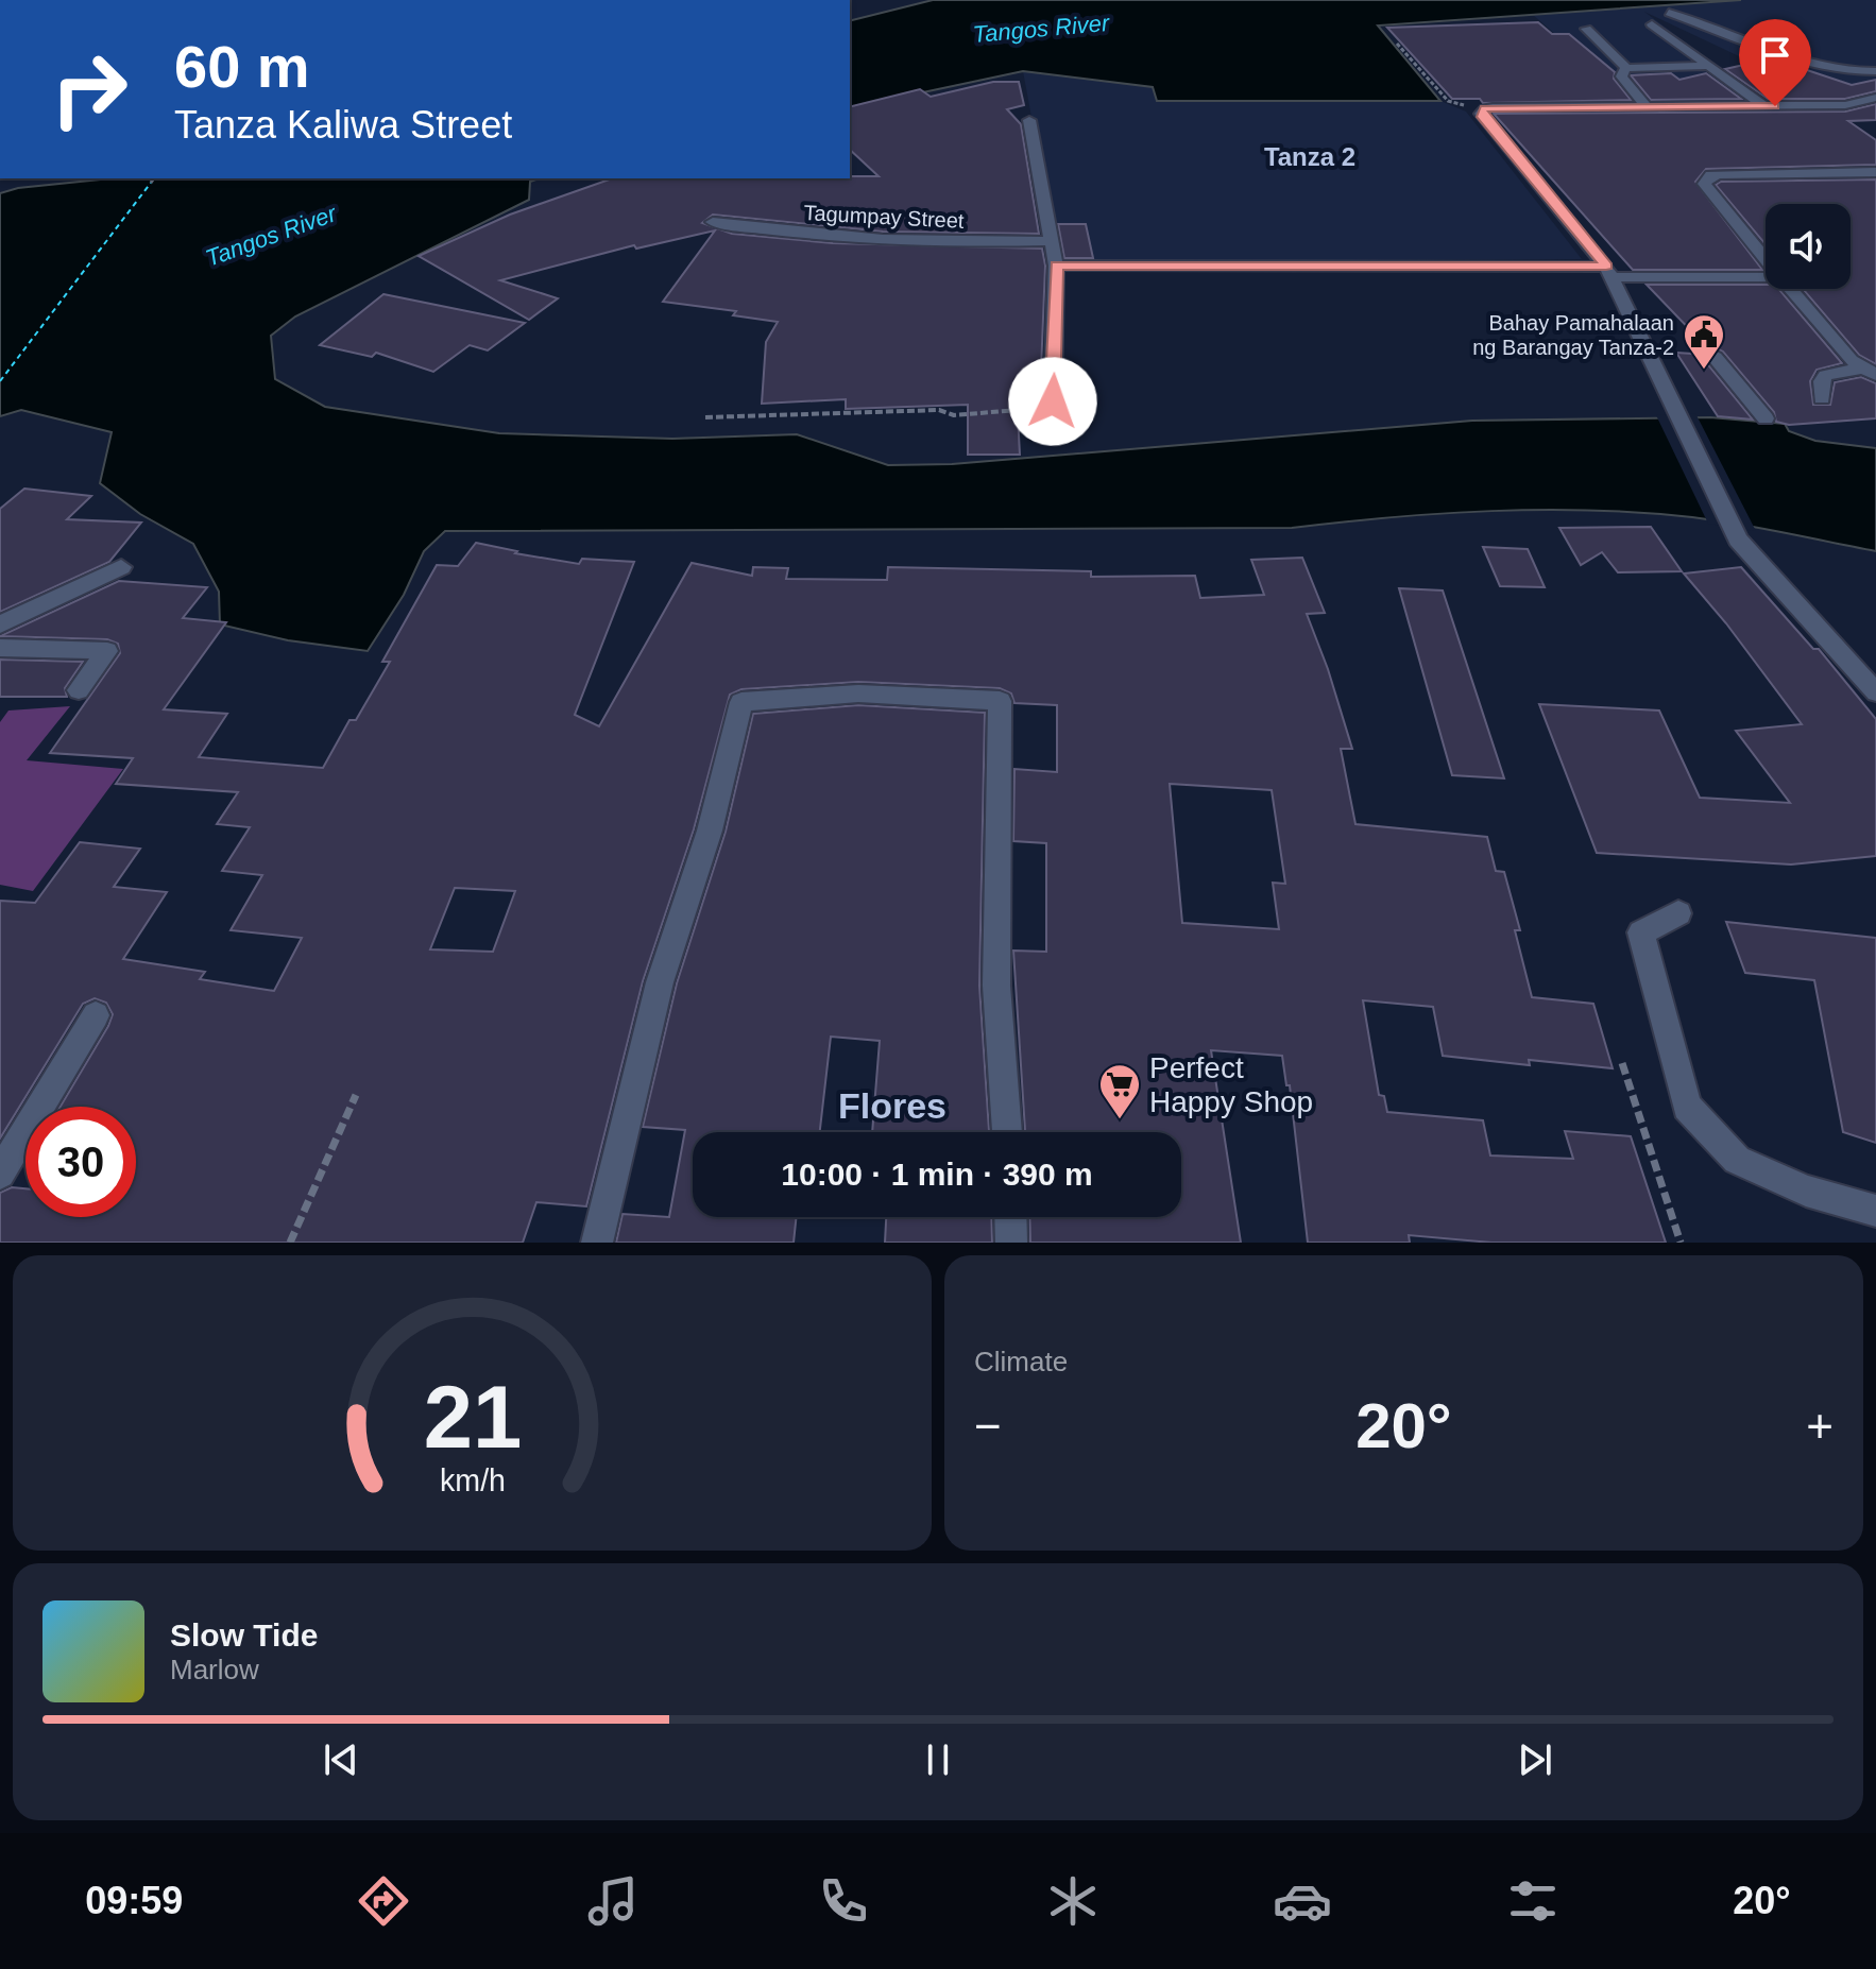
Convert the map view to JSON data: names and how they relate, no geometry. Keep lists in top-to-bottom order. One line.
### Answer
{"streets":{"street":["Tagumpay Street"]},"districts":["Tanza 2","Flores"],"water":["Tangos River"],"places":{"public building":["Bahay Pamahalaan ng Barangay Tanza-2"],"supermarket":["Perfect Happy Shop"]},"page":{"turn":["60 m","Tanza Kaliwa Street"],"limit":"30","trip":"10:00 · 1 min · 390 m","tile":"Climate","heat":["−","20°","+"],"song":["Slow Tide","Marlow"],"tabs":["09:59","20°"],"gauge":["21","km/h"]}}
